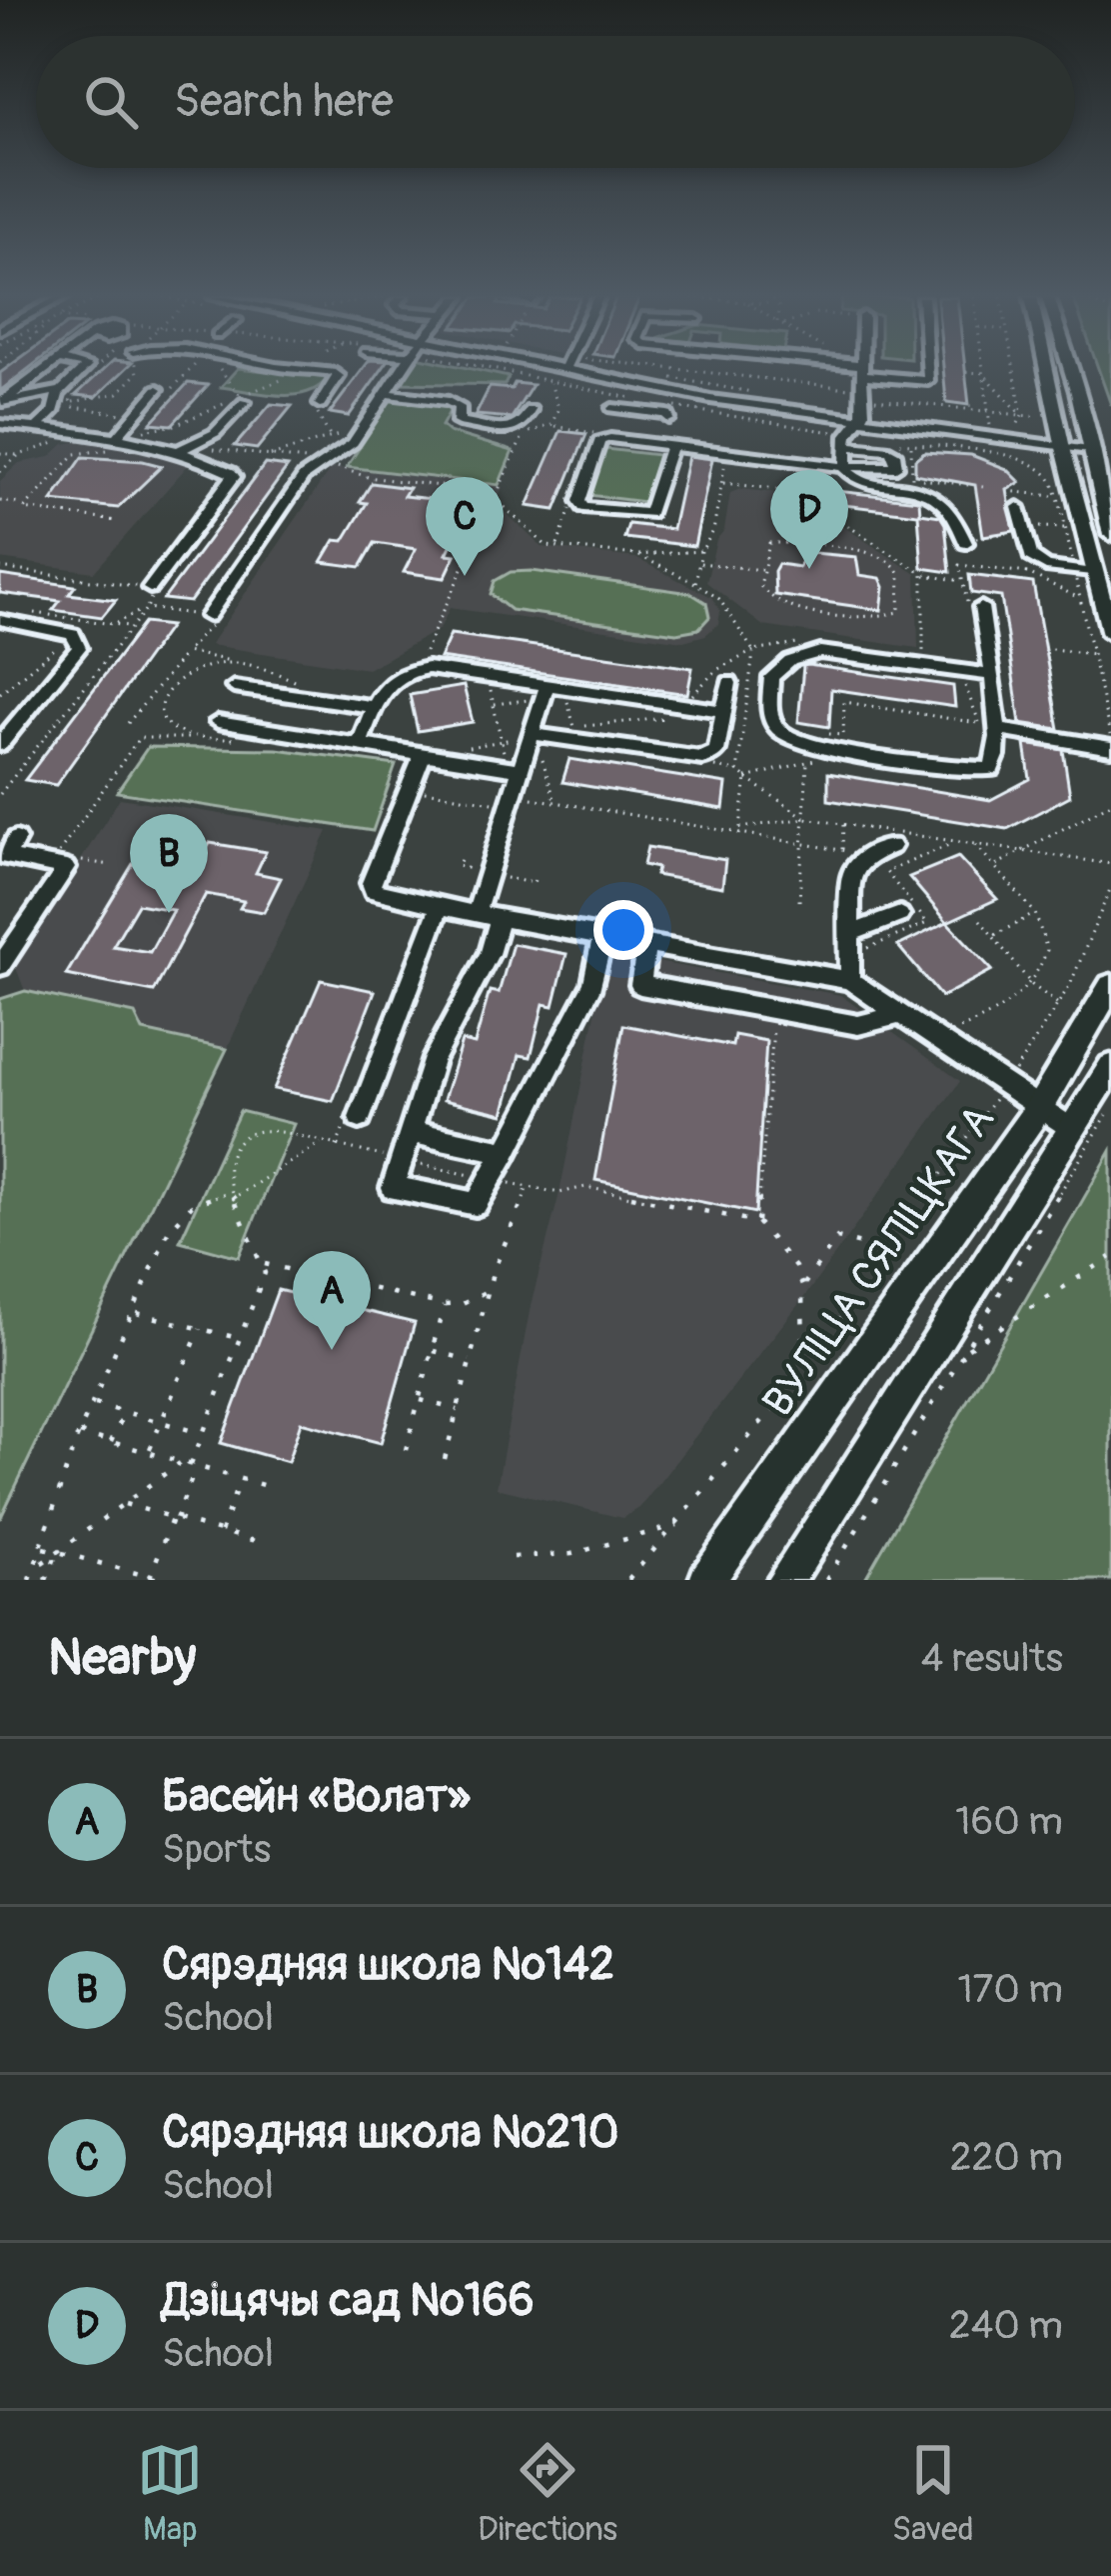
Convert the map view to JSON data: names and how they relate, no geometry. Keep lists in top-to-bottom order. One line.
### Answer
{"streets":{"main road":["ВУЛІЦА СЯЛІЦКАГА"]},"page":{"search":"Search here","pins":["D","C","B","A"],"heading":["Nearby","4 results"],"list":[{"mark":"A","name":"Басейн «Волат»","note":"Sports","value":"160 m"},{"mark":"B","name":"Сярэдняя школа №142","note":"School","value":"170 m"},{"mark":"C","name":"Сярэдняя школа №210","note":"School","value":"220 m"},{"mark":"D","name":"Дзіцячы сад №166","note":"School","value":"240 m"}],"nav":["Map","Directions","Saved"]}}
